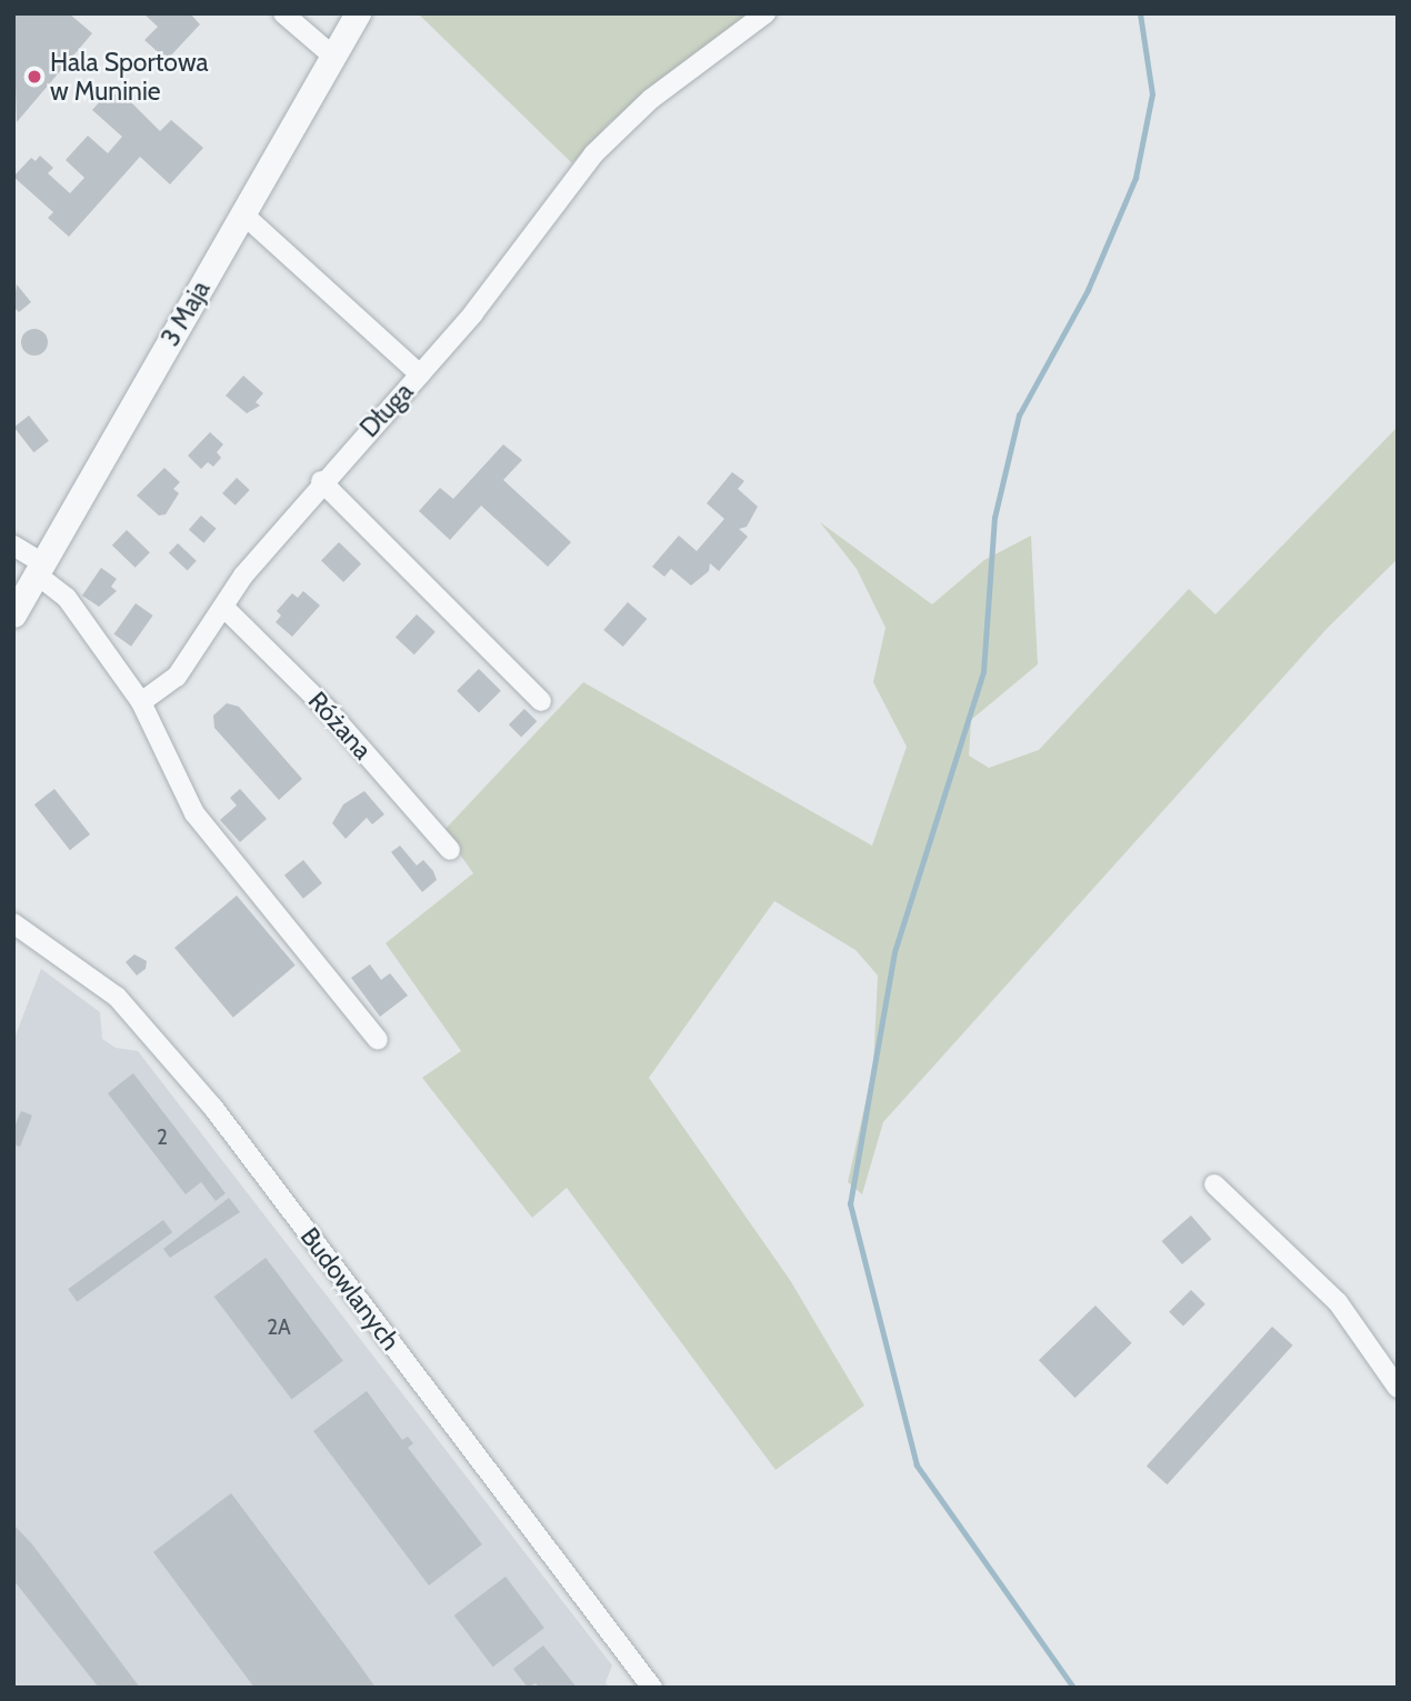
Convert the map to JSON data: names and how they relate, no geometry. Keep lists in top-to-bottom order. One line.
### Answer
{"streets":{"street":["3 Maja","Długa","Różana","Budowlanych"]},"crossings":[["Długa","Różana"]],"places":["Hala Sportowa w Muninie"],"house_numbers":["2","2A"]}
